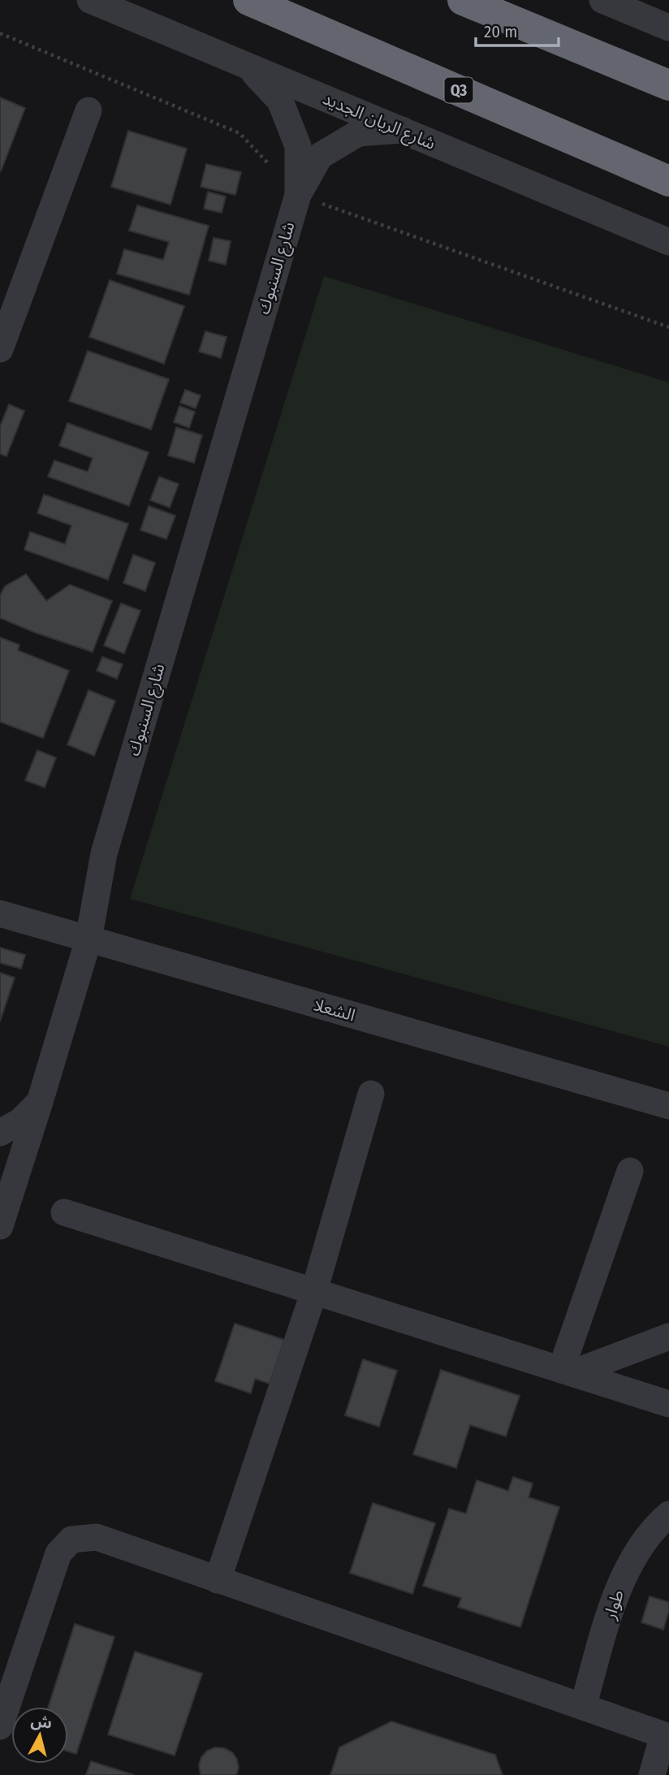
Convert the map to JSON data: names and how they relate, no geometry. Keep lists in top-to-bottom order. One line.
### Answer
{"streets":{"highway":["Q3"],"street":["شارع الريان الجديد","شارع السنبوك","الشعلا","طوار"]},"crossings":[["شارع الريان الجديد","شارع السنبوك"],["شارع السنبوك","الشعلا"]],"scale_bar":"20 m","north":"top"}
